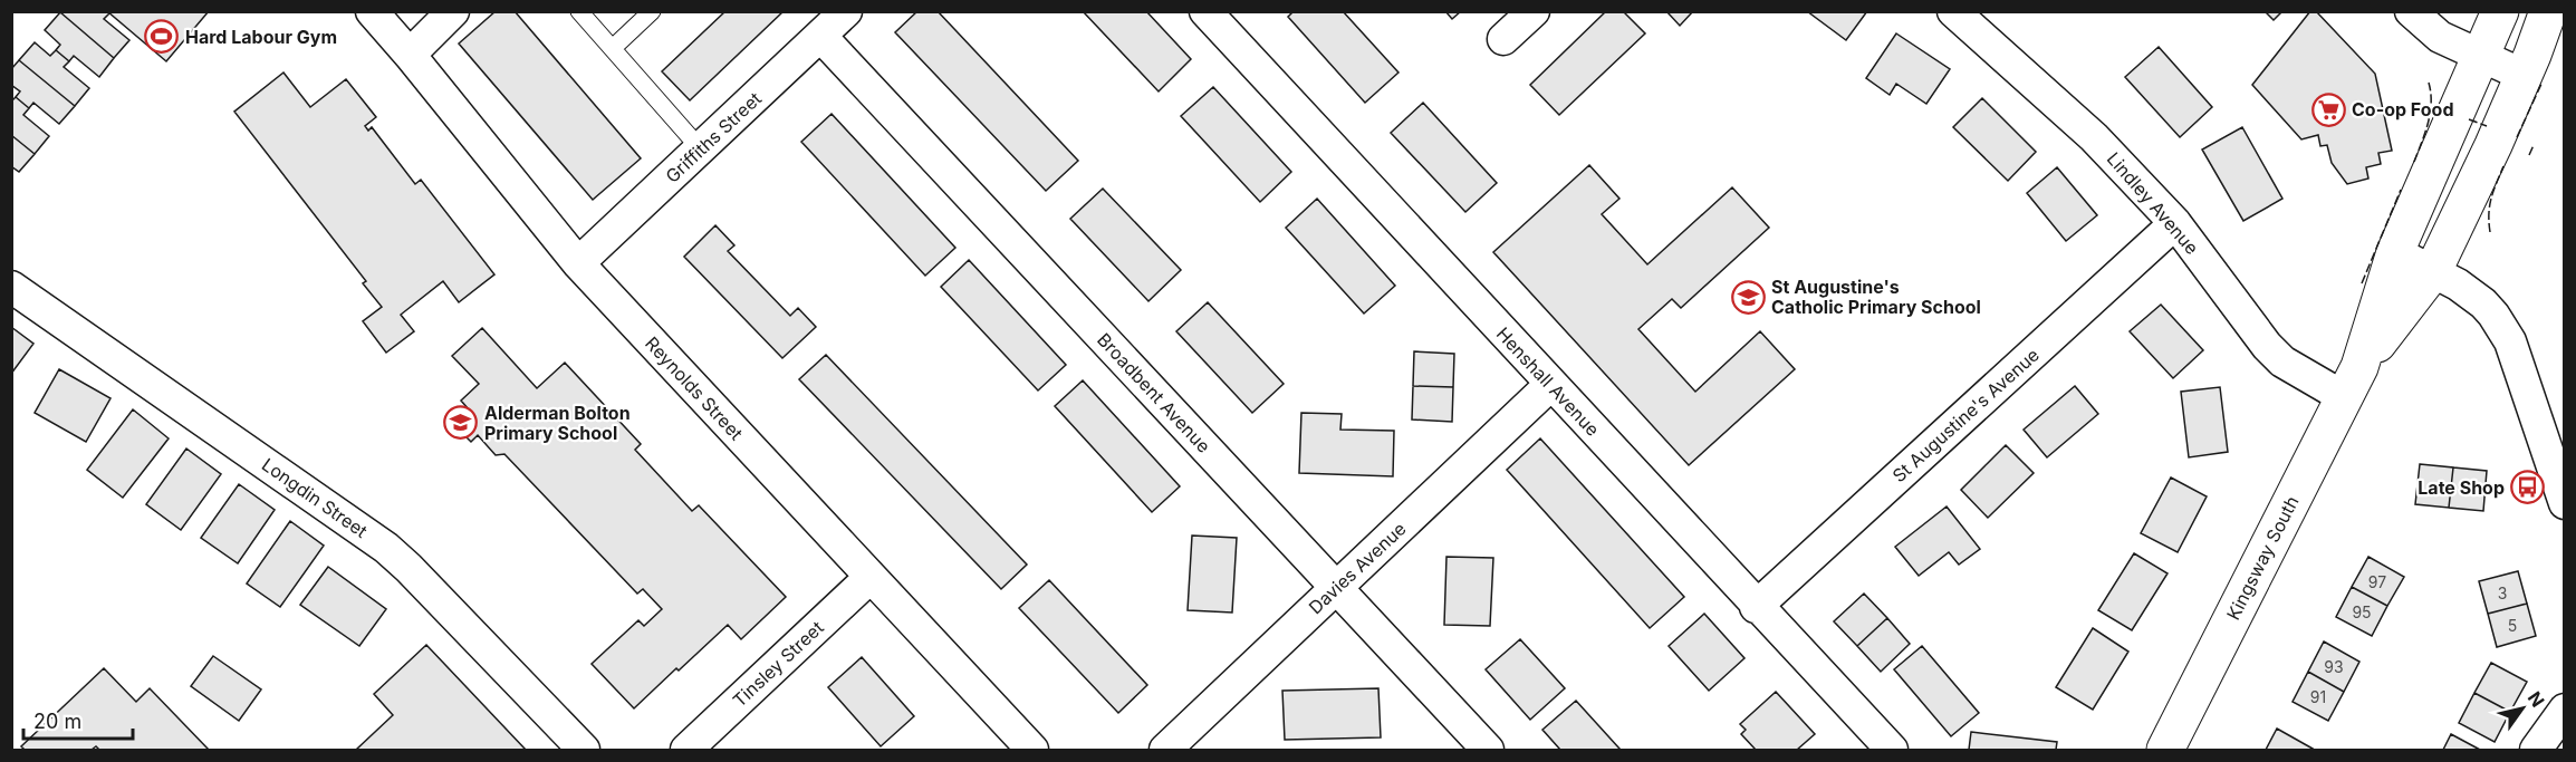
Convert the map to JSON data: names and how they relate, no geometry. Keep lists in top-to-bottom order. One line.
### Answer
{"streets":{"main road":["Kingsway South"],"street":["Griffiths Street","Lindley Avenue","Henshall Avenue","Reynolds Street","Broadbent Avenue","St Augustine's Avenue","Longdin Street","Davies Avenue","Tinsley Street"]},"crossings":[["Griffiths Street","Reynolds Street"],["Griffiths Street","Broadbent Avenue"],["Lindley Avenue","St Augustine's Avenue"],["Lindley Avenue","Kingsway South"],["Henshall Avenue","St Augustine's Avenue"],["Henshall Avenue","Davies Avenue"],["Reynolds Street","Tinsley Street"],["Broadbent Avenue","Davies Avenue"]],"places":{"sports":["Hard Labour Gym"],"supermarket":["Co-op Food"],"school or university":["St Augustine's Catholic Primary School","Alderman Bolton Primary School"],"bus stop":["Late Shop"]},"house_numbers":["97","3","95","5","93","91"],"scale_bar":"20 m","north":"top right"}
